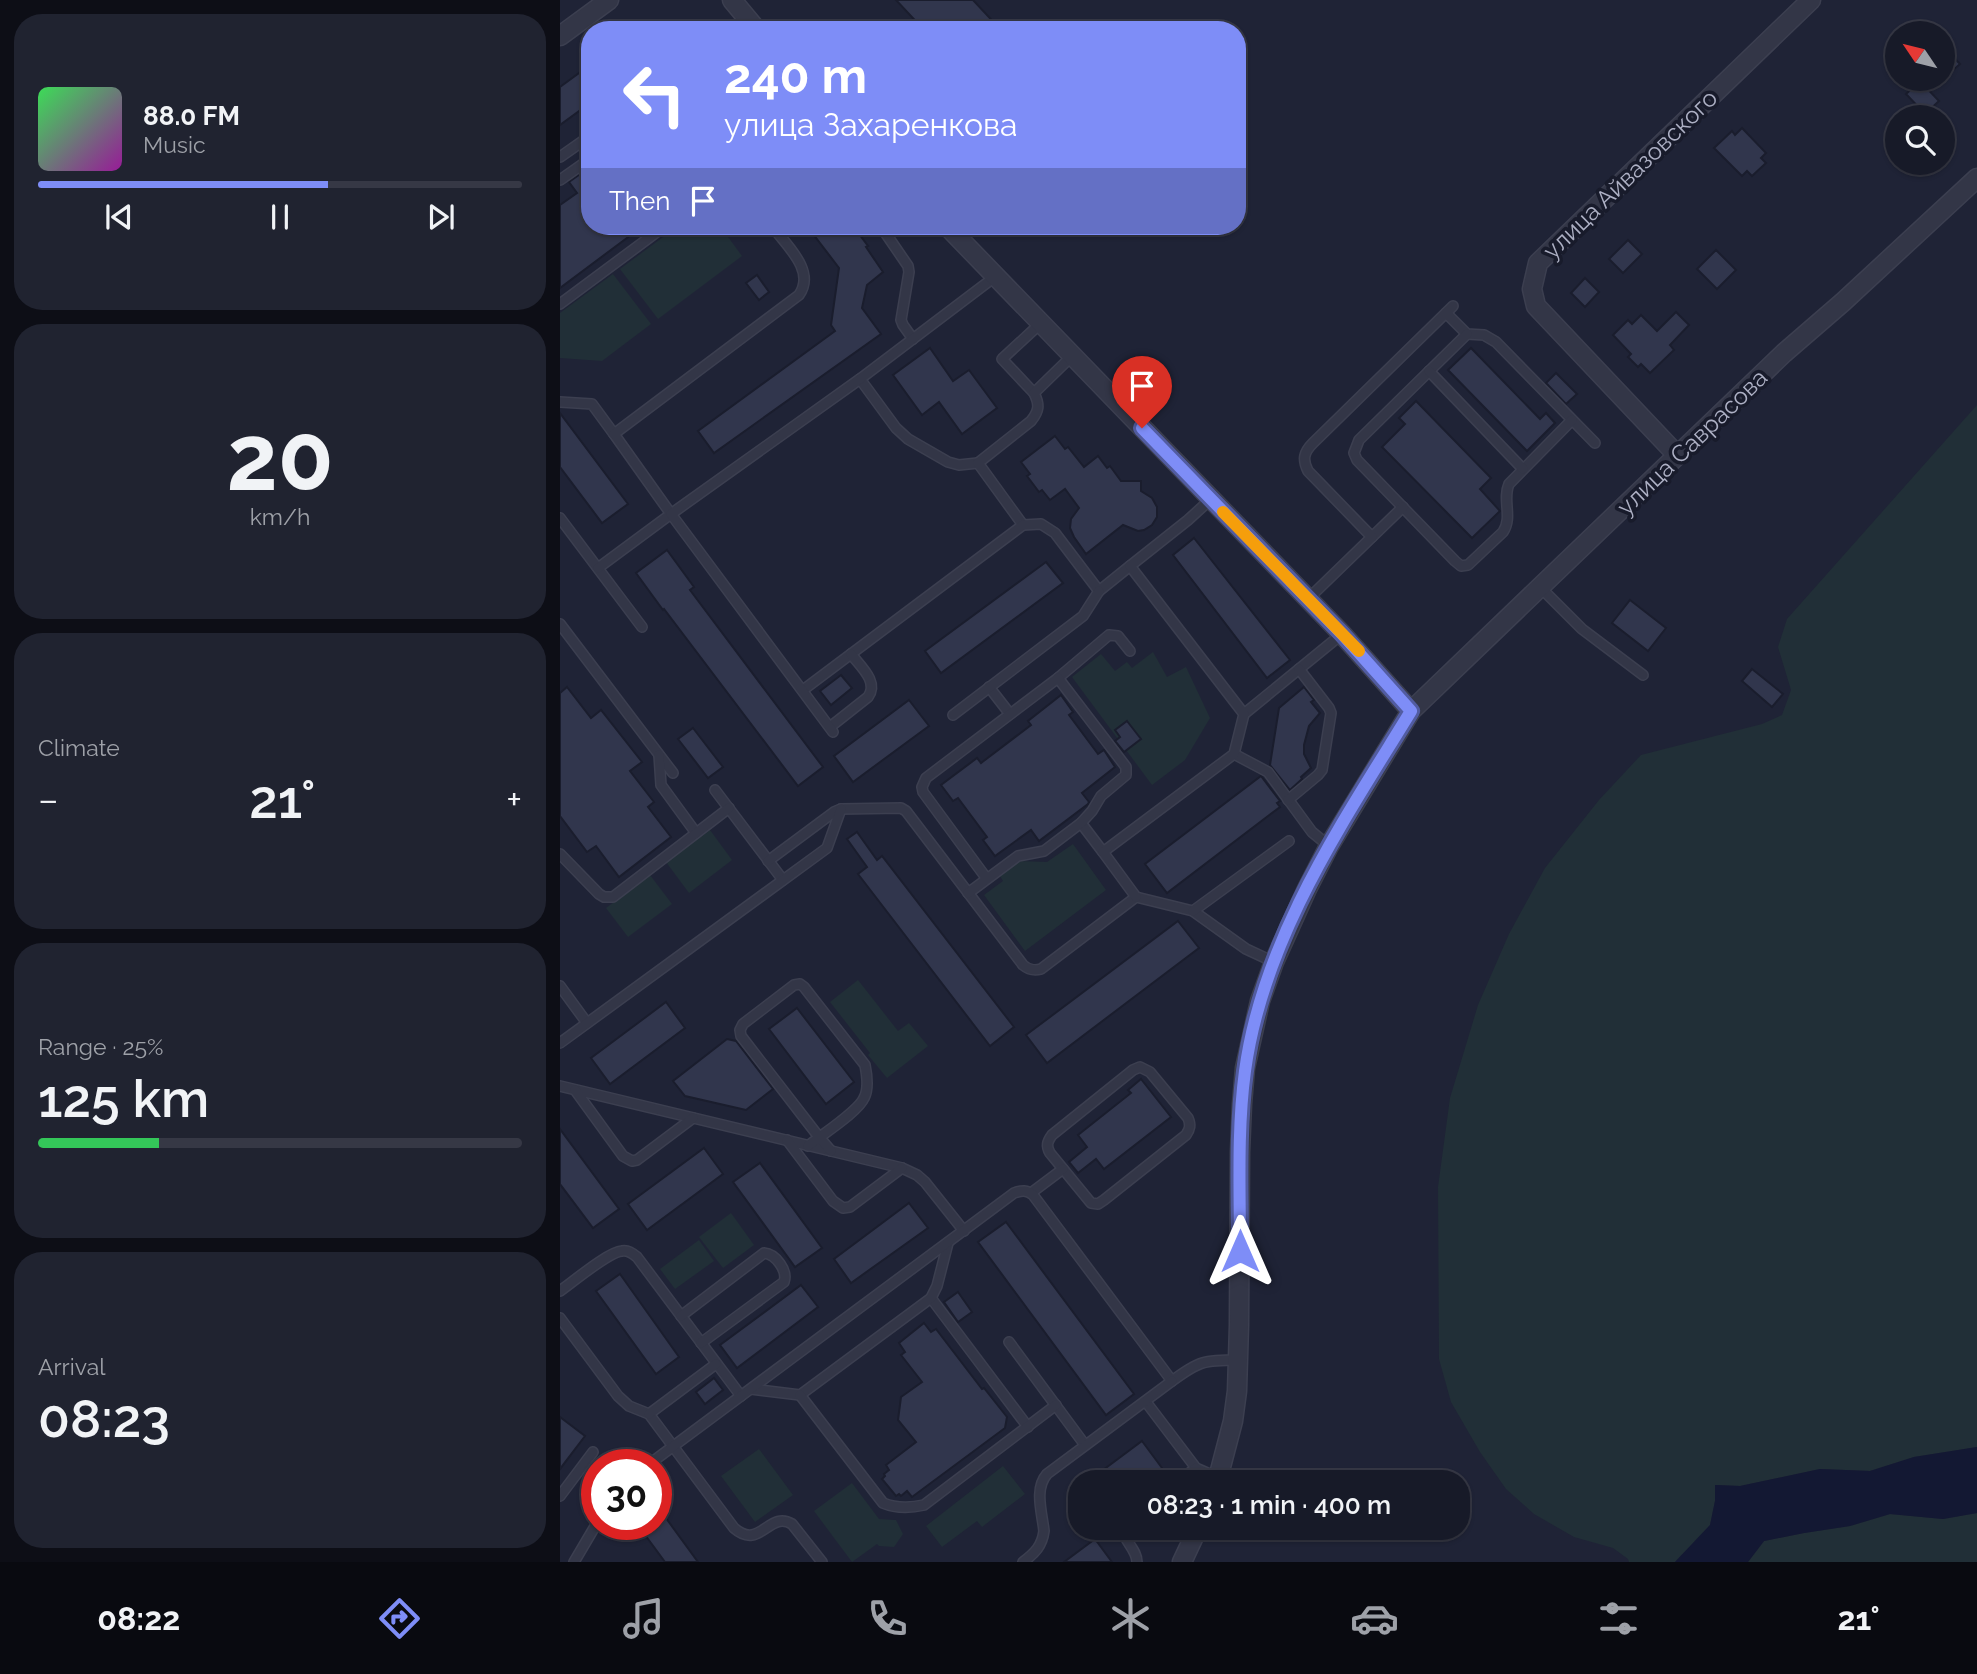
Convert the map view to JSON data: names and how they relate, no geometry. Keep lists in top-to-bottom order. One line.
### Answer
{"streets":{"street":["улица Айвазовского","улица Саврасова"]},"crossings":[["улица Айвазовского","улица Саврасова"]],"north":"top left","page":{"turn":["240 m","улица Захаренкова"],"song":["88.0 FM","Music"],"then":"Then","tile":[["20","km/h"],"Climate",["Range · 25%","125 km"],["Arrival","08:23"]],"heat":["−","21°","+"],"limit":"30","trip":"08:23 · 1 min · 400 m","tabs":["08:22","21°"]}}
